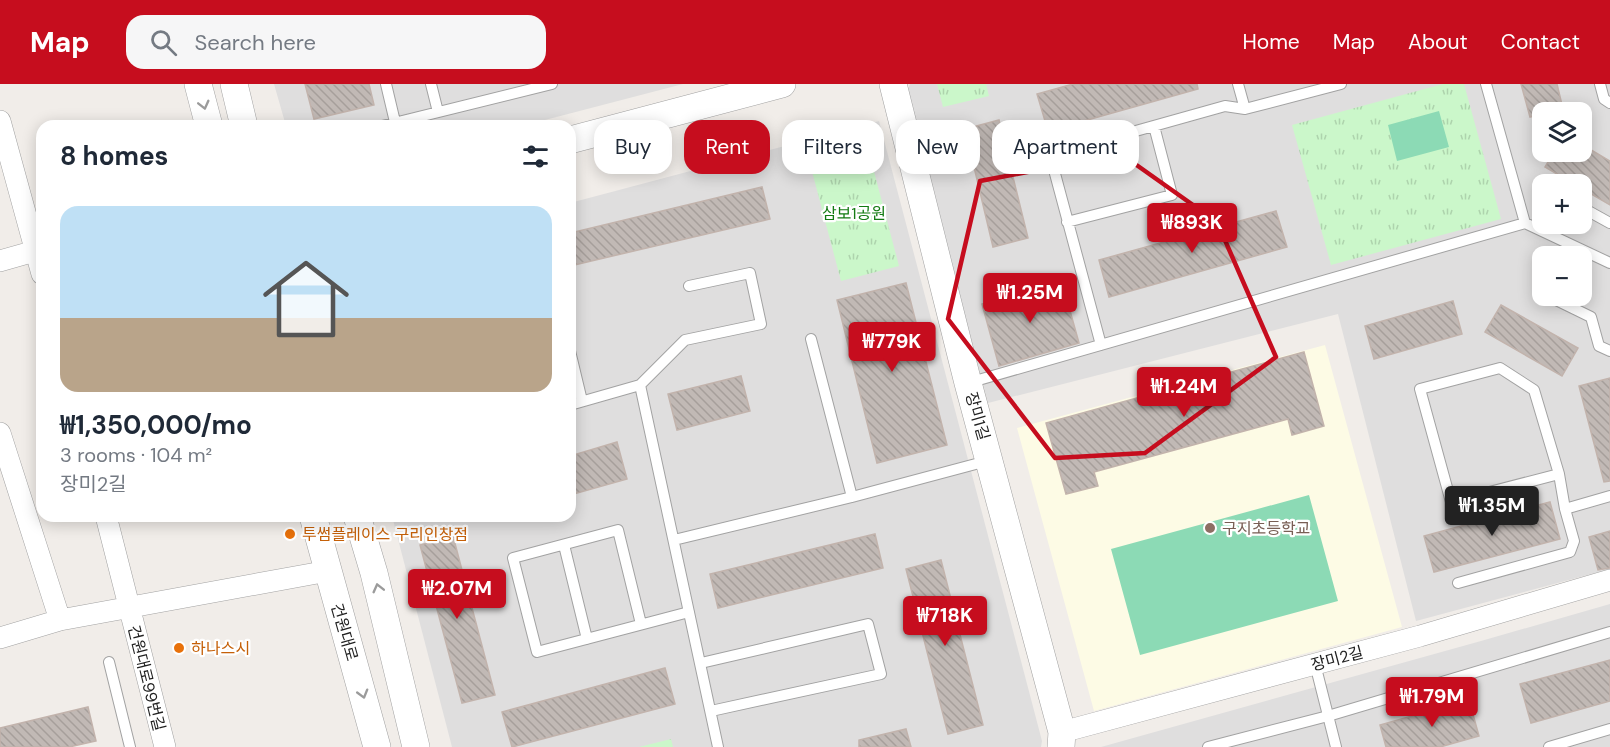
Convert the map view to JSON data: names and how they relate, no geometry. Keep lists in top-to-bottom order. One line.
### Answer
{"streets":{"street":["장미1길","건원대로","장미2길","건원대로99번길"]},"crossings":[["장미1길","장미2길"]],"parks":["삼보1공원"],"places":["구지초등학교","투썸플레이스 구리인창점","하나스시"],"page":{"header":"Map","search":"Search here","nav":["Home","Map","About","Contact"],"map_buttons":["+","−"],"chip":["Buy","Rent","Filters","New","Apartment"],"heading":"8 homes","list":[{"name":"₩1,350,000/mo","note":"3 rooms · 104 m² · 장미2길"}],"price":["₩893K","₩1.25M","₩779K","₩1.24M","₩1.35M","₩2.07M","₩718K","₩1.79M"]}}
